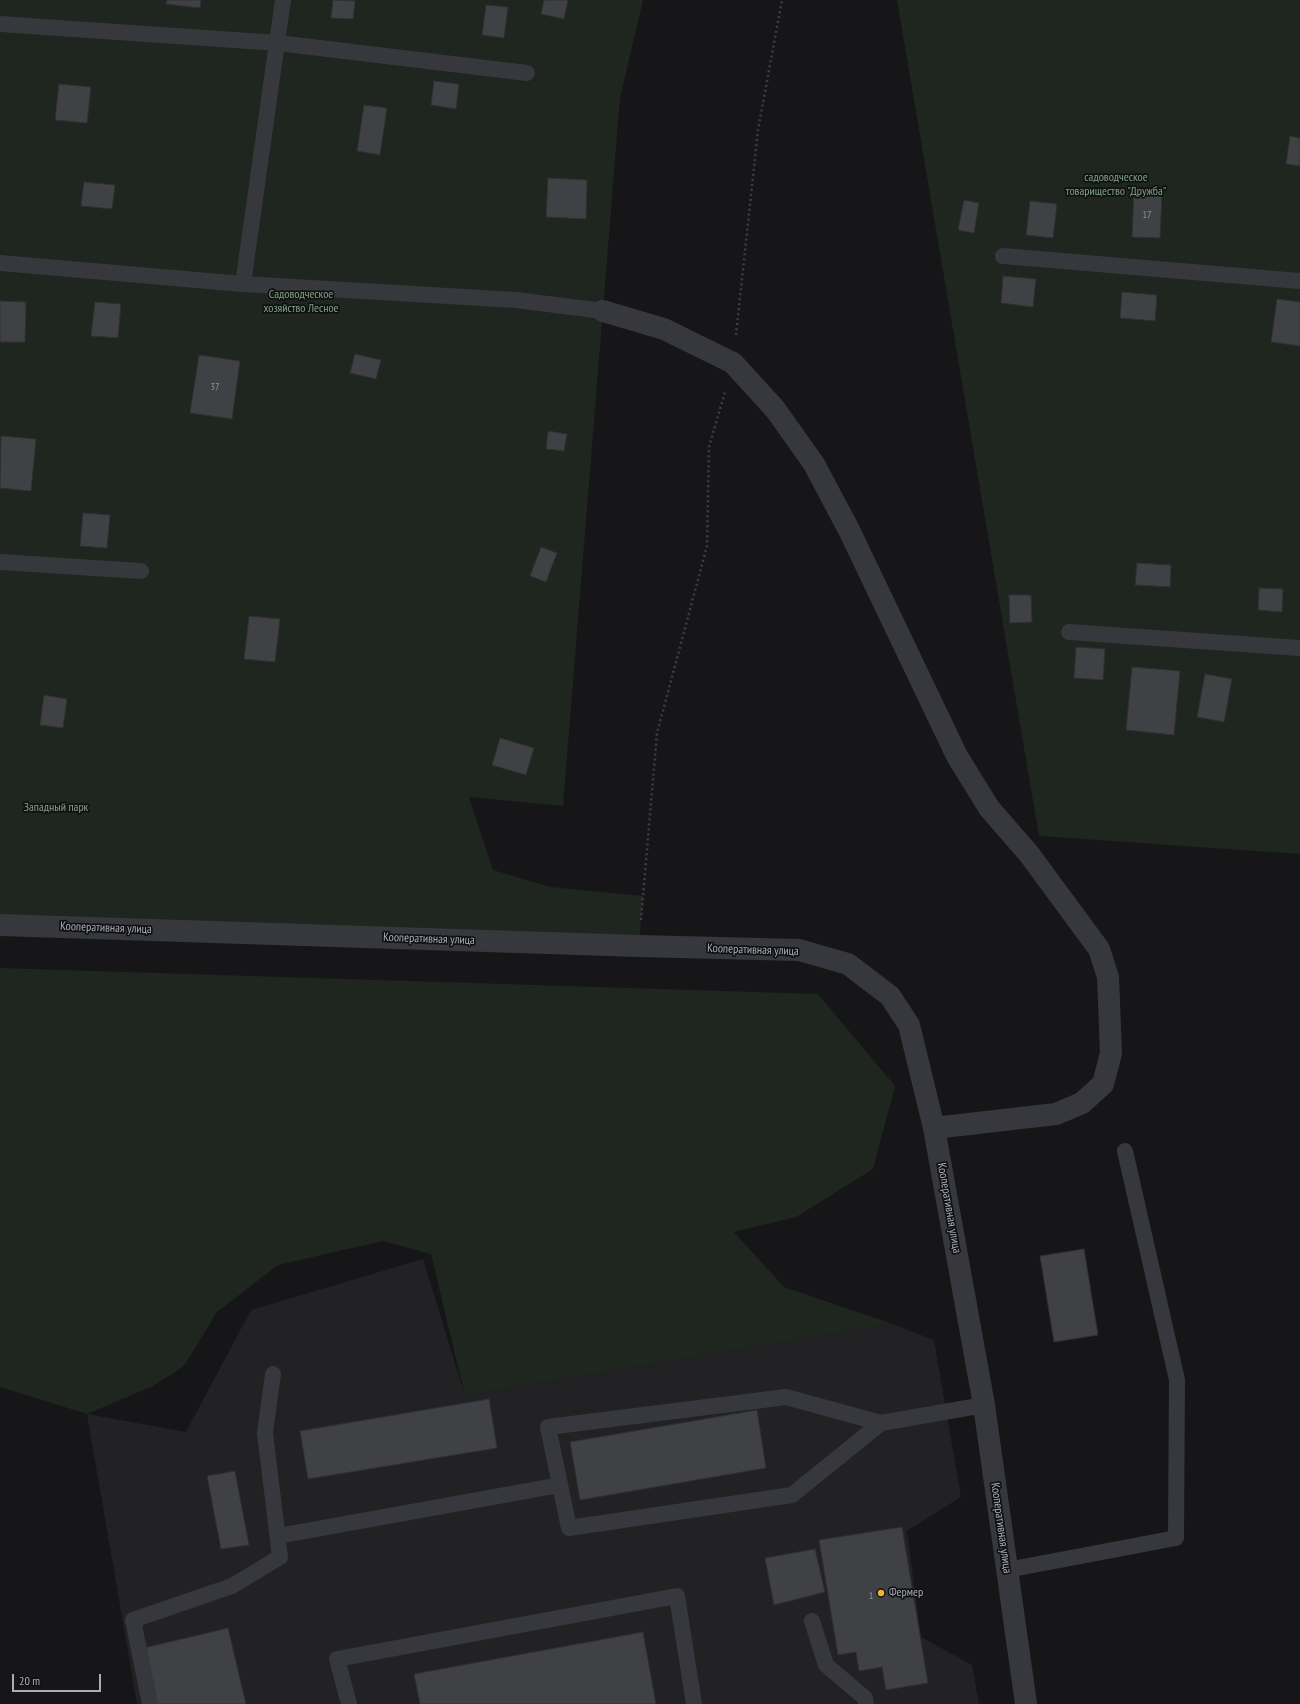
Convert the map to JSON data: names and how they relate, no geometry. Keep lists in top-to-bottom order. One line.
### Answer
{"streets":{"street":["Кооперативная улица"]},"parks":["садоводческое товарищество \"Дружба\"","Садоводческое хозяйство Лесное","Западный парк"],"places":["Фермер"],"house_numbers":["17","37","1"],"scale_bar":"20 m"}
